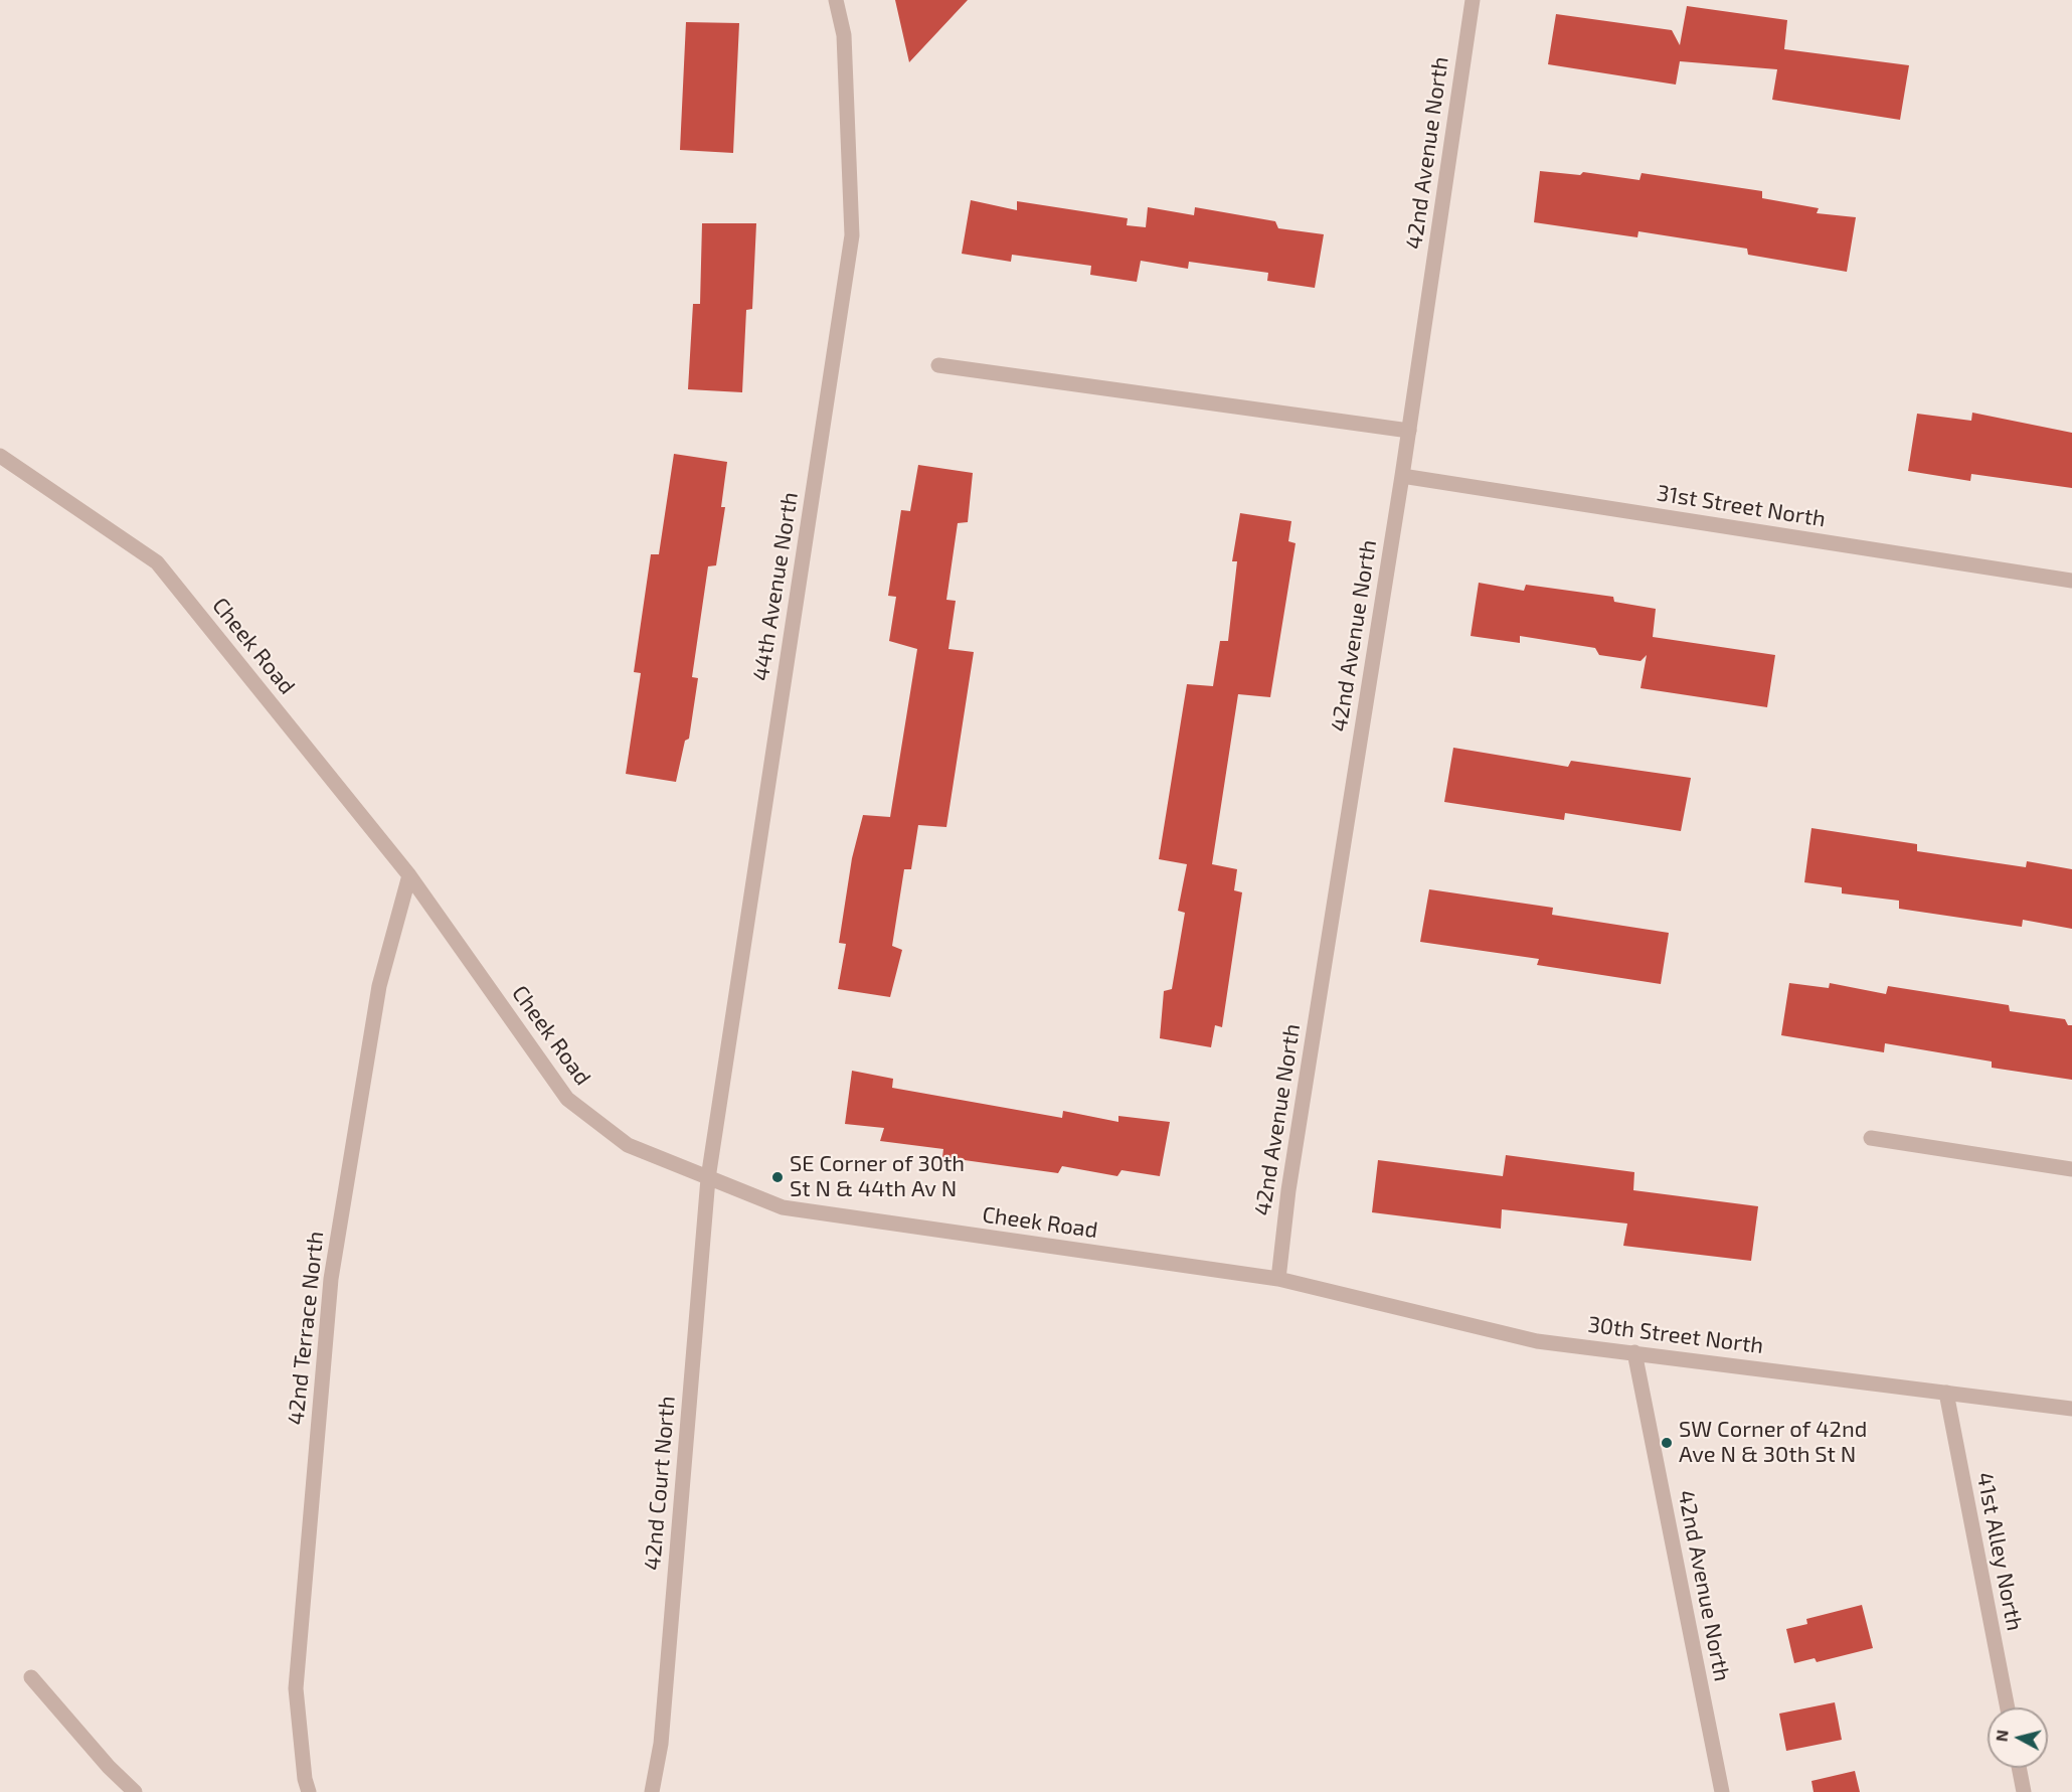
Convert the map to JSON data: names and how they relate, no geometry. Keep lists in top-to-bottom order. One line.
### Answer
{"streets":{"street":["42nd Avenue North","31st Street North","44th Avenue North","Cheek Road","42nd Terrace North","30th Street North","42nd Court North","41st Alley North"]},"crossings":[["42nd Avenue North","31st Street North"],["42nd Avenue North","Cheek Road"],["42nd Avenue North","30th Street North"],["44th Avenue North","Cheek Road"],["44th Avenue North","42nd Court North"],["Cheek Road","42nd Terrace North"],["Cheek Road","30th Street North"],["Cheek Road","42nd Court North"],["30th Street North","41st Alley North"]],"places":["SE Corner of 30th St N & 44th Av N","SW Corner of 42nd Ave N & 30th St N"],"north":"left"}
